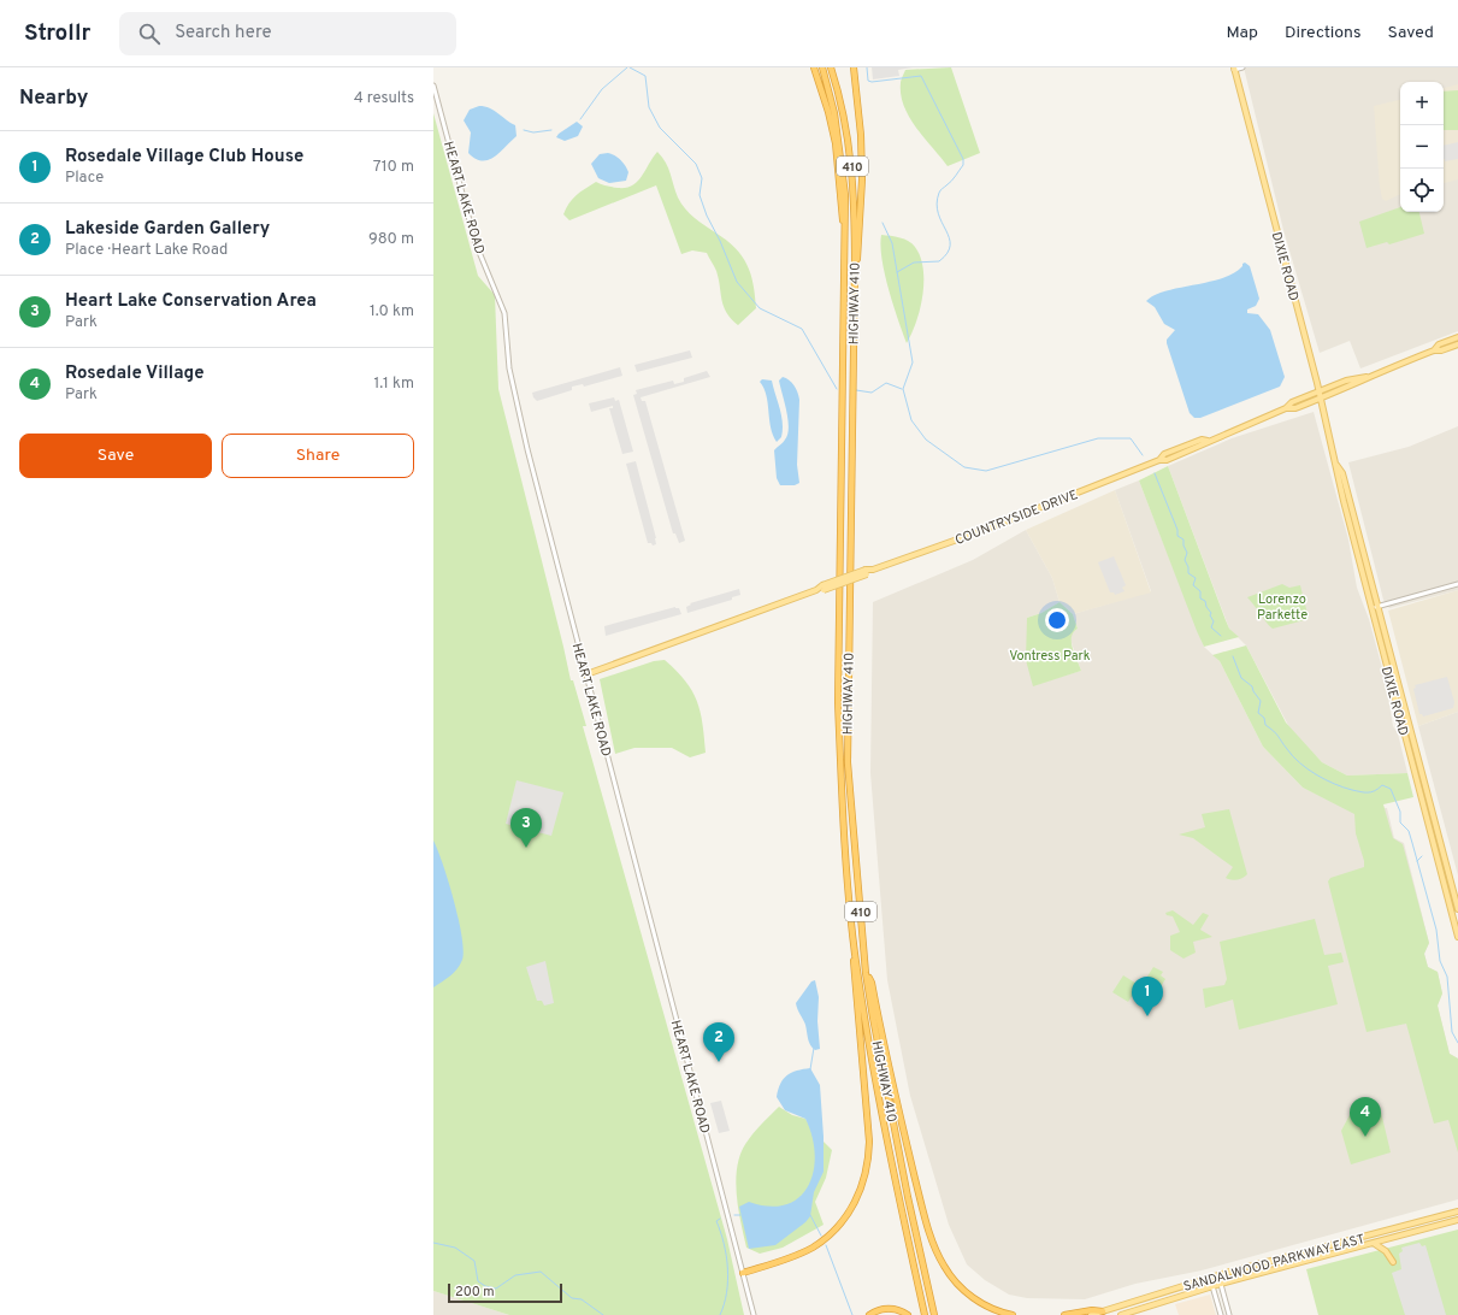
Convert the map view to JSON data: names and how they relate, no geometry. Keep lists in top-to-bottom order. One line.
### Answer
{"streets":{"highway":["410","HIGHWAY 410"],"main road":["DIXIE ROAD","COUNTRYSIDE DRIVE","SANDALWOOD PARKWAY EAST"],"street":["HEART LAKE ROAD"]},"crossings":[["HEART LAKE ROAD","COUNTRYSIDE DRIVE"],["DIXIE ROAD","COUNTRYSIDE DRIVE"]],"parks":["Lorenzo Parkette","Vontress Park"],"scale_bar":"200 m","page":{"header":"Strollr","search":"Search here","nav":["Map","Directions","Saved"],"heading":["Nearby","4 results"],"map_buttons":["+","−"],"list":[{"mark":"1","name":"Rosedale Village Club House","note":"Place","value":"710 m"},{"mark":"2","name":"Lakeside Garden Gallery","note":"Place · Heart Lake Road","value":"980 m"},{"mark":"3","name":"Heart Lake Conservation Area","note":"Park","value":"1.0 km"},{"mark":"4","name":"Rosedale Village","note":"Park","value":"1.1 km"}],"buttons":["Save","Share"],"pins":["3","1","2","4"],"scale":"200 m"}}
